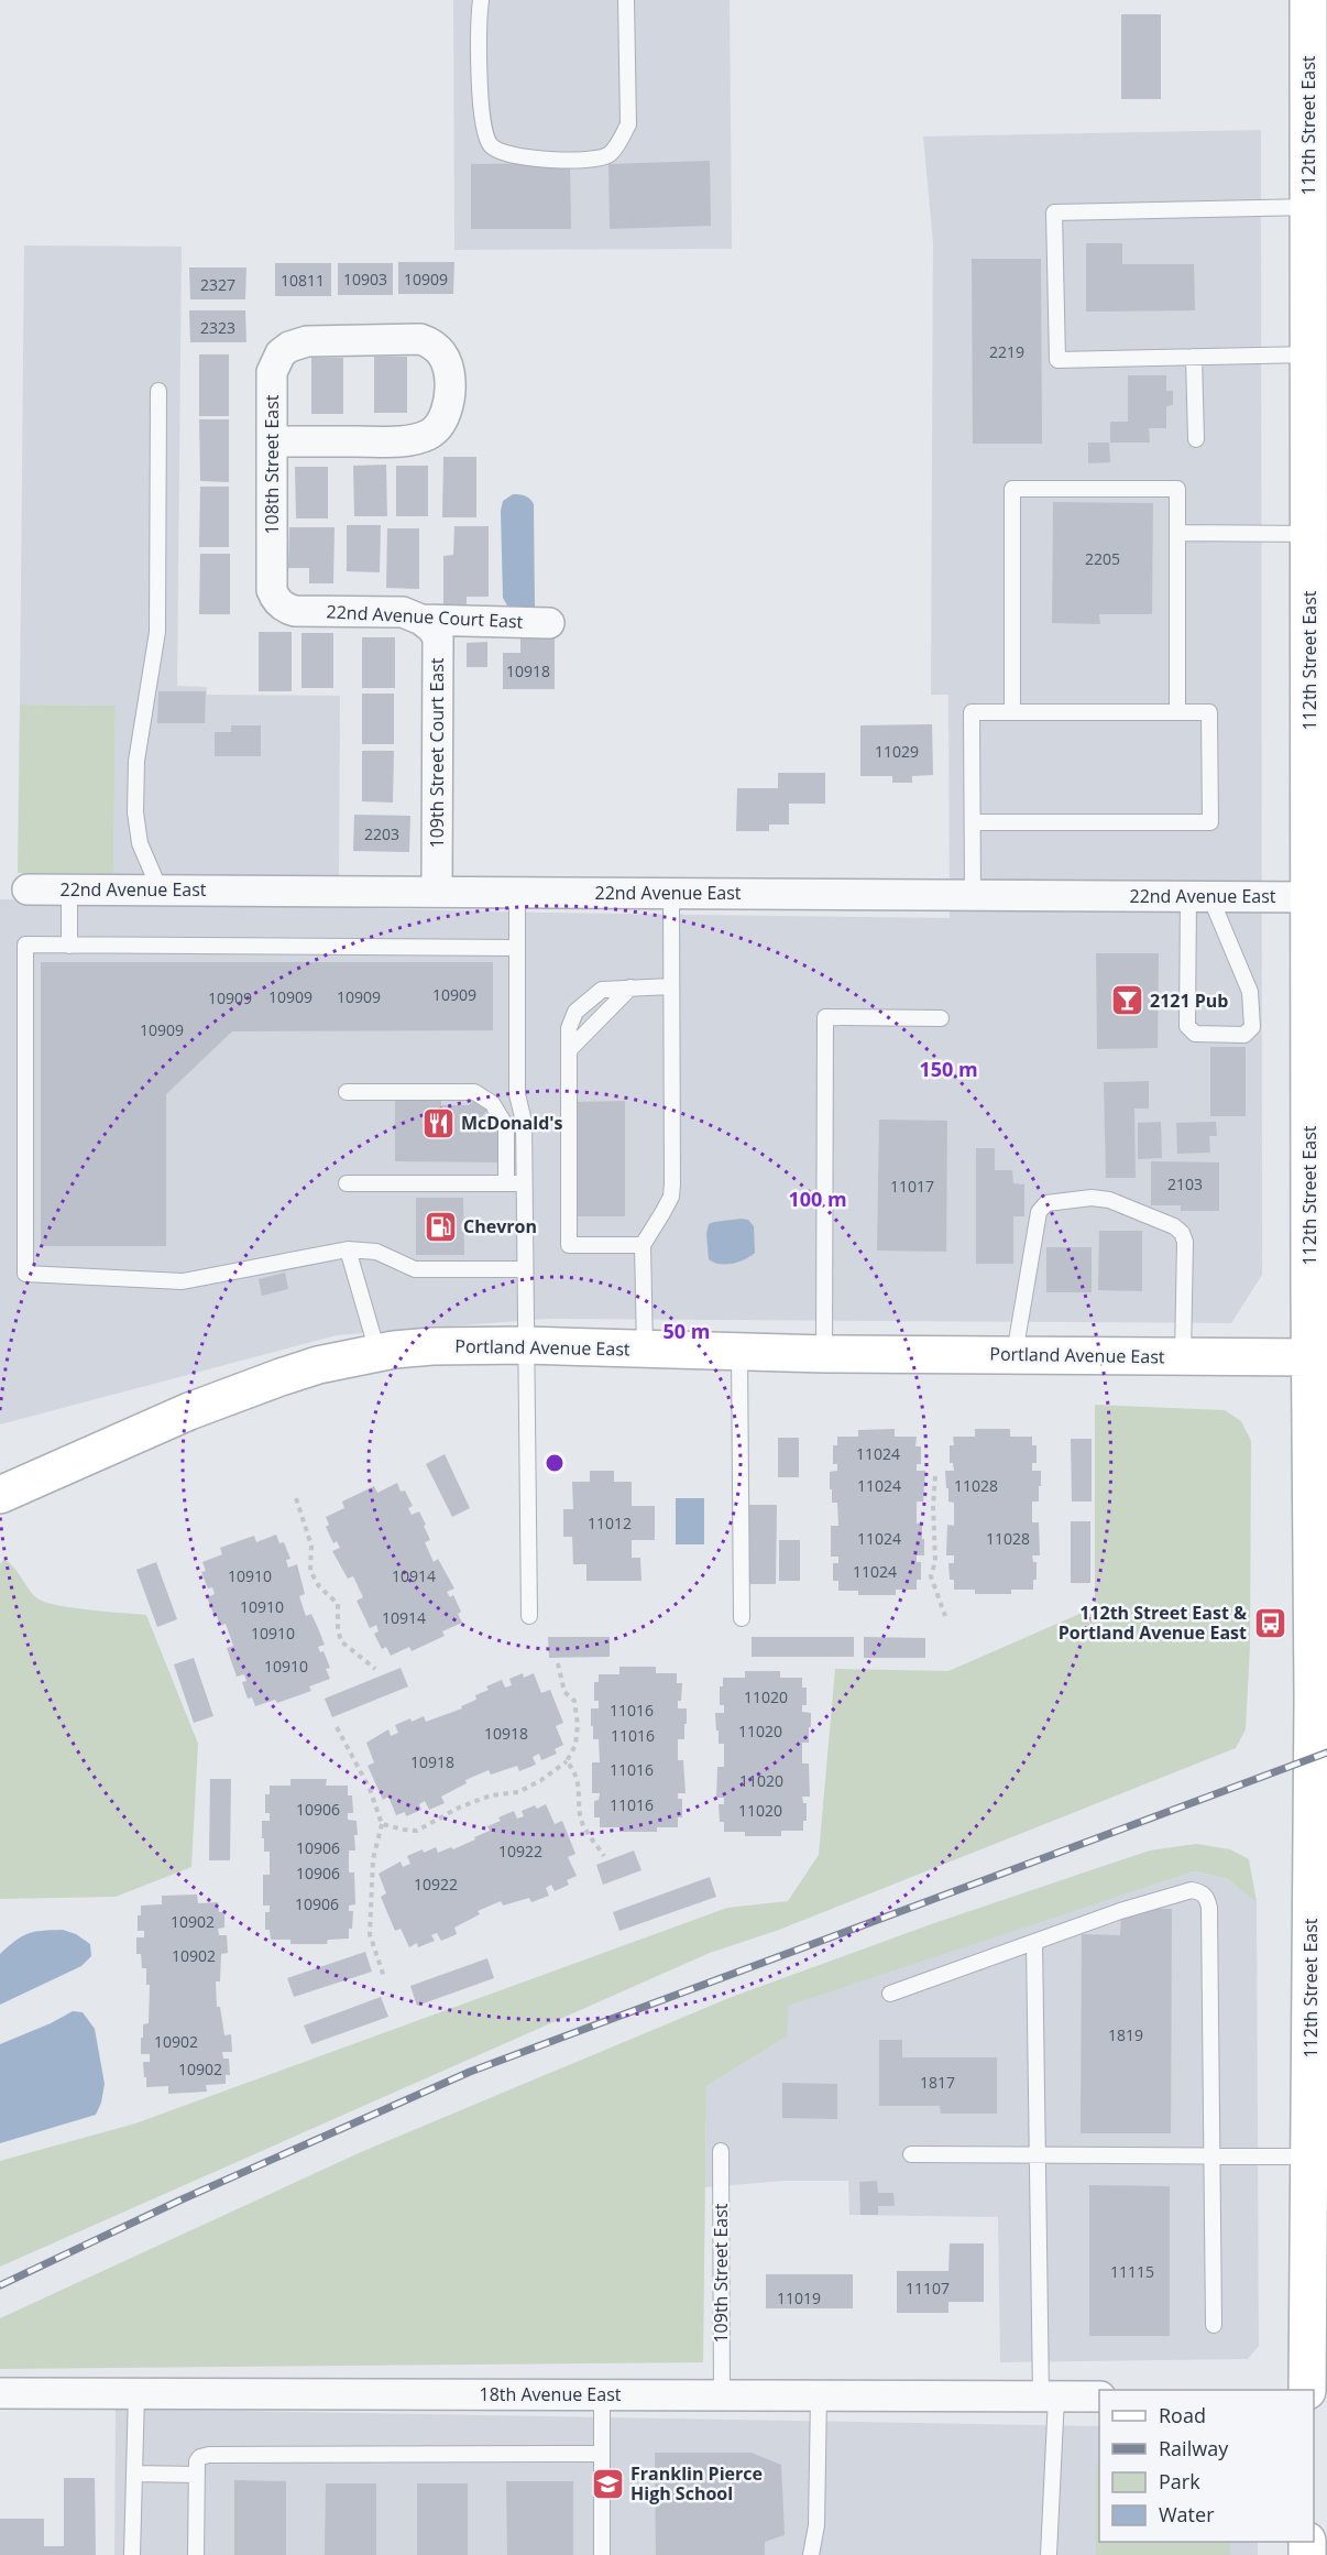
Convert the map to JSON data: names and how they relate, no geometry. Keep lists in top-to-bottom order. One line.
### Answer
{"streets":{"main road":["112th Street East","Portland Avenue East"],"street":["108th Street East","22nd Avenue Court East","109th Street Court East","22nd Avenue East","18th Avenue East"],"lane":["109th Street East"]},"crossings":[["112th Street East","22nd Avenue East"],["112th Street East","Portland Avenue East"],["108th Street East","22nd Avenue Court East"],["22nd Avenue Court East","109th Street Court East"],["109th Street Court East","22nd Avenue East"],["109th Street East","18th Avenue East"]],"places":{"bar":["2121 Pub"],"restaurant":["McDonald's"],"fuel station":["Chevron"],"bus stop":["112th Street East & Portland Avenue East"],"school or university":["Franklin Pierce High School"]},"house_numbers":["10903","10909","10811","2327","2323","2219","2205","10918","11029","2203","10909","10909","10909","10909","10909","2103","11017","11024","11024","11028","11012","11024","11028","11024","10910","10914","10910","10914","10910","10910","11020","11016","11020","10918","11016","10918","11016","11020","11016","10906","11020","10906","10922","10906","10922","10906","10902","10902","1819","10902","10902","1817","11115","11107","11019"],"legend":["Road","Railway","Park","Water"],"rings":["150 m","100 m","50 m"]}
